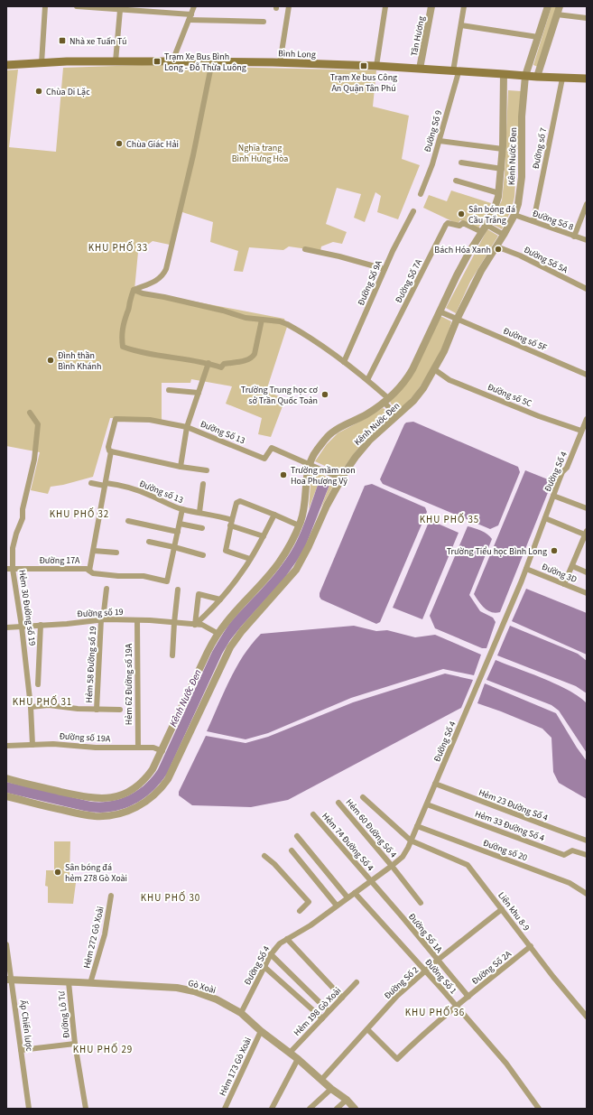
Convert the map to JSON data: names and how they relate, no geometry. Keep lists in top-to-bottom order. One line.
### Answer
{"streets":{"main road":["Bình Long"],"street":["Tân Hương","Đường Số 9","Đường số 7","Kênh Nước Đen","Đường Số 8","Đường Số 5A","Đường Số 7A","Đường Số 9A","Đường số 5F","Đường số 5C","Đường Số 13","Đường Số 4","Đường số 13","Đường 17A","Đường 3D","Hẻm 30 Đường số 19","Đường số 19","Hẻm 58 Đường số 19","Hẻm 62 Đường số 19A","Đường số 19A","Hẻm 23 Đường Số 4","Hẻm 33 Đường Số 4","Hẻm 60 Đường Số 4","Hẻm 74 Đường Số 4","Đường số 20","Liên khu 8-9","Đường Số 1A","Hẻm 272 Gò Xoài","Đường Số 2A","Đường Số 1","Đường Số 2","Gò Xoài","Hẻm 198 Gò Xoài","Đường Lô Tư","Ấp Chiến lược","Hẻm 173 Gò Xoài"]},"crossings":[["Tân Hương","Bình Long"],["Bình Long","Đường Số 9"],["Bình Long","Đường số 7"],["Bình Long","Kênh Nước Đen"],["Đường số 7","Đường Số 8"],["Kênh Nước Đen","Đường Số 8"],["Kênh Nước Đen","Đường Số 5A"],["Kênh Nước Đen","Đường Số 7A"],["Kênh Nước Đen","Đường số 5F"],["Kênh Nước Đen","Đường số 5C"],["Kênh Nước Đen","Đường Số 13"],["Kênh Nước Đen","Đường số 19"],["Kênh Nước Đen","Đường số 19A"],["Đường số 5C","Đường Số 4"],["Đường Số 13","Đường 17A"],["Đường Số 4","Đường 3D"],["Đường Số 4","Hẻm 23 Đường Số 4"],["Đường Số 4","Hẻm 33 Đường Số 4"],["Đường Số 4","Hẻm 60 Đường Số 4"],["Đường Số 4","Hẻm 74 Đường Số 4"],["Đường Số 4","Đường số 20"],["Đường Số 4","Liên khu 8-9"],["Đường Số 4","Đường Số 1A"],["Đường Số 4","Đường Số 1"],["Đường Số 4","Gò Xoài"],["Đường số 13","Đường 17A"],["Đường 17A","Hẻm 30 Đường số 19"],["Hẻm 30 Đường số 19","Đường số 19"],["Hẻm 30 Đường số 19","Đường số 19A"],["Đường số 19","Hẻm 58 Đường số 19"],["Đường số 19","Hẻm 62 Đường số 19A"],["Hẻm 62 Đường số 19A","Đường số 19A"],["Hẻm 74 Đường Số 4","Đường Số 1A"],["Liên khu 8-9","Đường Số 2A"],["Liên khu 8-9","Đường Số 2"],["Đường Số 1A","Đường Số 2A"],["Đường Số 1A","Đường Số 2"],["Hẻm 272 Gò Xoài","Gò Xoài"],["Đường Số 2A","Đường Số 1"],["Đường Số 2A","Đường Số 2"],["Đường Số 1","Đường Số 2"],["Đường Số 2","Gò Xoài"],["Gò Xoài","Hẻm 198 Gò Xoài"],["Gò Xoài","Đường Lô Tư"],["Gò Xoài","Ấp Chiến lược"],["Gò Xoài","Hẻm 173 Gò Xoài"]],"districts":["KHU PHỐ 33","KHU PHỐ 32","KHU PHỐ 35","KHU PHỐ 31","KHU PHỐ 30","KHU PHỐ 36","KHU PHỐ 29"],"water":["Kênh Nước Đen"],"parks":["Nghĩa trang Bình Hưng Hòa"],"places":{"transit":["Nhà xe Tuấn Tú","Trạm Xe Bus Bình Long - Đỗ Thừa Luông","Trạm Xe bus Công An Quận Tân Phú"],"other":["Chùa Di Lặc","Chùa Giác Hải","Sân bóng đá Cầu Trắng","Bách Hóa Xanh","Đình thần Bình Khánh","Trường Trung học cơ sở Trần Quốc Toản","Trường mầm non Hoa Phượng Vỹ","Trường Tiểu học Bình Long","Sân bóng đá hẻm 278 Gò Xoài"]}}
